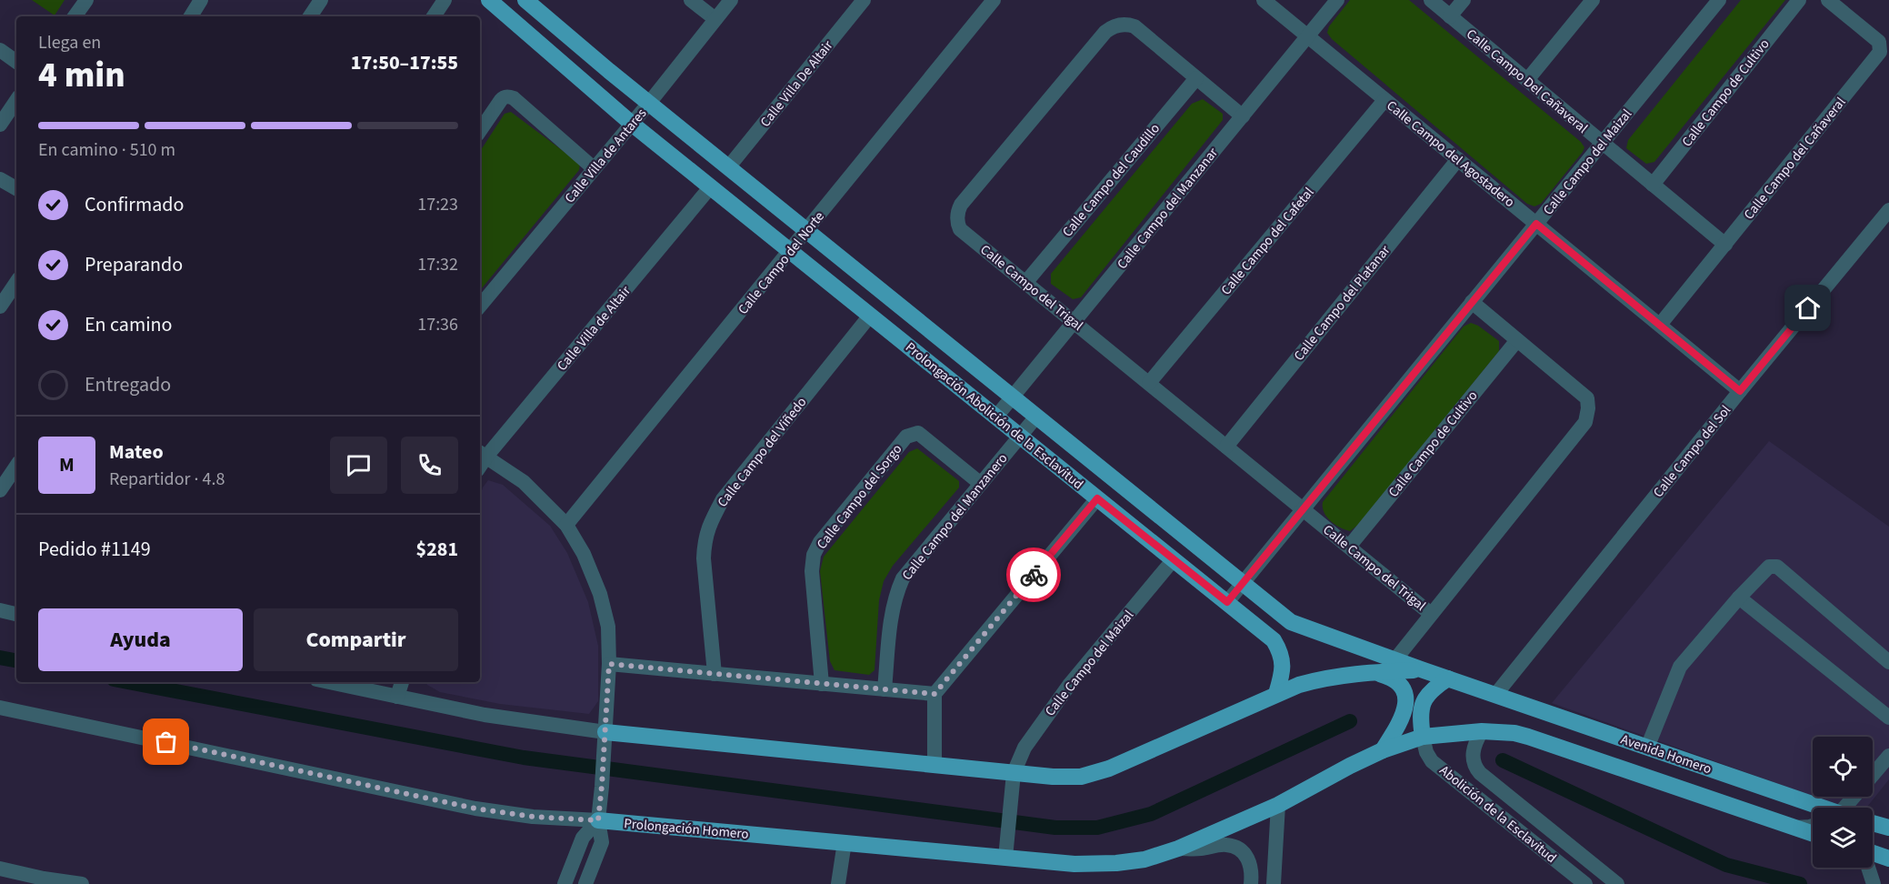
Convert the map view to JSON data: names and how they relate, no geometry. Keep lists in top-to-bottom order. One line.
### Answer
{"streets":{"main road":["Prolongación Abolición de la Esclavitud","Avenida Homero","Prolongación Homero"],"street":["Calle Campo Del Cañaveral","Calle Villa De Altair","Calle Campo de Cultivo","Calle Campo del Agostadero","Calle Villa de Antares","Calle Campo del Cañaveral","Calle Campo del Maizal","Calle Campo del Caudillo","Calle Campo del Manzanar","Calle Campo del Cafetal","Calle Campo del Norte","Calle Campo del Trigal","Calle Campo del Platanar","Calle Villa de Altair","Calle Campo del Sol","Calle Campo del Viñedo","Calle Campo del Sorgo","Calle Campo del Manzanero","Abolición de la Esclavitud"]},"crossings":[["Calle Campo Del Cañaveral","Calle Campo de Cultivo"],["Calle Campo Del Cañaveral","Calle Campo del Cañaveral"],["Calle Campo Del Cañaveral","Calle Campo del Maizal"],["Calle Villa De Altair","Prolongación Abolición de la Esclavitud"],["Calle Campo de Cultivo","Calle Campo del Trigal"],["Calle Campo del Agostadero","Calle Campo del Cañaveral"],["Calle Campo del Agostadero","Calle Campo del Maizal"],["Calle Campo del Agostadero","Calle Campo del Manzanar"],["Calle Campo del Agostadero","Calle Campo del Cafetal"],["Calle Campo del Agostadero","Calle Campo del Platanar"],["Calle Campo del Agostadero","Calle Campo del Sol"],["Calle Villa de Antares","Prolongación Abolición de la Esclavitud"],["Calle Campo del Maizal","Calle Campo del Trigal"],["Calle Campo del Maizal","Prolongación Abolición de la Esclavitud"],["Calle Campo del Caudillo","Calle Campo del Trigal"],["Calle Campo del Manzanar","Calle Campo del Trigal"],["Calle Campo del Manzanar","Prolongación Abolición de la Esclavitud"],["Calle Campo del Cafetal","Calle Campo del Trigal"],["Calle Campo del Norte","Prolongación Abolición de la Esclavitud"],["Calle Campo del Trigal","Calle Campo del Platanar"],["Calle Campo del Trigal","Prolongación Abolición de la Esclavitud"],["Calle Villa de Altair","Prolongación Abolición de la Esclavitud"],["Prolongación Abolición de la Esclavitud","Calle Campo del Sol"],["Prolongación Abolición de la Esclavitud","Calle Campo del Viñedo"],["Prolongación Abolición de la Esclavitud","Calle Campo del Manzanero"],["Prolongación Abolición de la Esclavitud","Avenida Homero"],["Calle Campo del Sol","Avenida Homero"],["Calle Campo del Sorgo","Calle Campo del Manzanero"],["Avenida Homero","Abolición de la Esclavitud"]],"page":{"heading":["4 min","Llega en","17:50–17:55"],"panel":["Mateo","Repartidor · 4.8","Pedido #1149","$281"],"bar":"En camino · 510 m","list":[["Confirmado","17:23"],["Preparando","17:32"],["En camino","17:36"],"Entregado"],"round":"M","buttons":["Ayuda","Compartir"]}}
